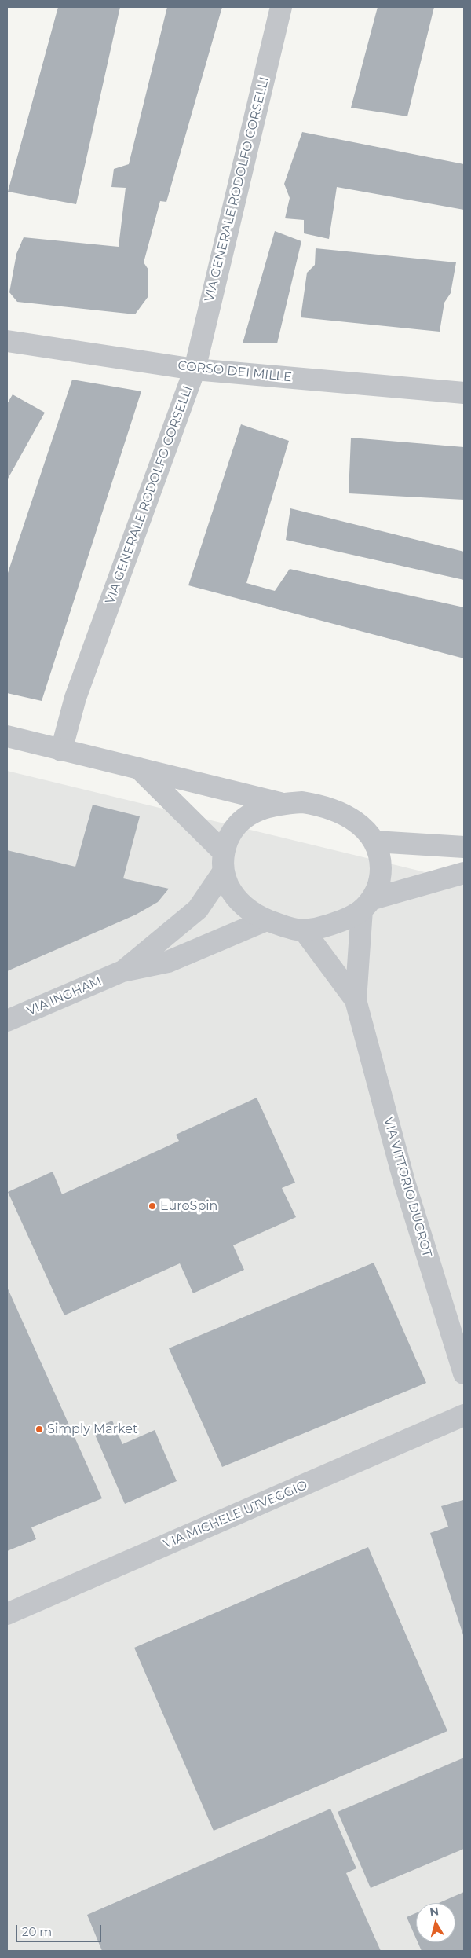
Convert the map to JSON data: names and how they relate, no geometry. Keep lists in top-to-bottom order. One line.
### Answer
{"streets":{"street":["VIA GENERALE RODOLFO CORSELLI","CORSO DEI MILLE","VIA INGHAM","VIA VITTORIO DUCROT","VIA MICHELE UTVEGGIO"]},"crossings":[["VIA GENERALE RODOLFO CORSELLI","CORSO DEI MILLE"]],"places":["EuroSpin","Simply Market"],"scale_bar":"20 m","north":"top"}
